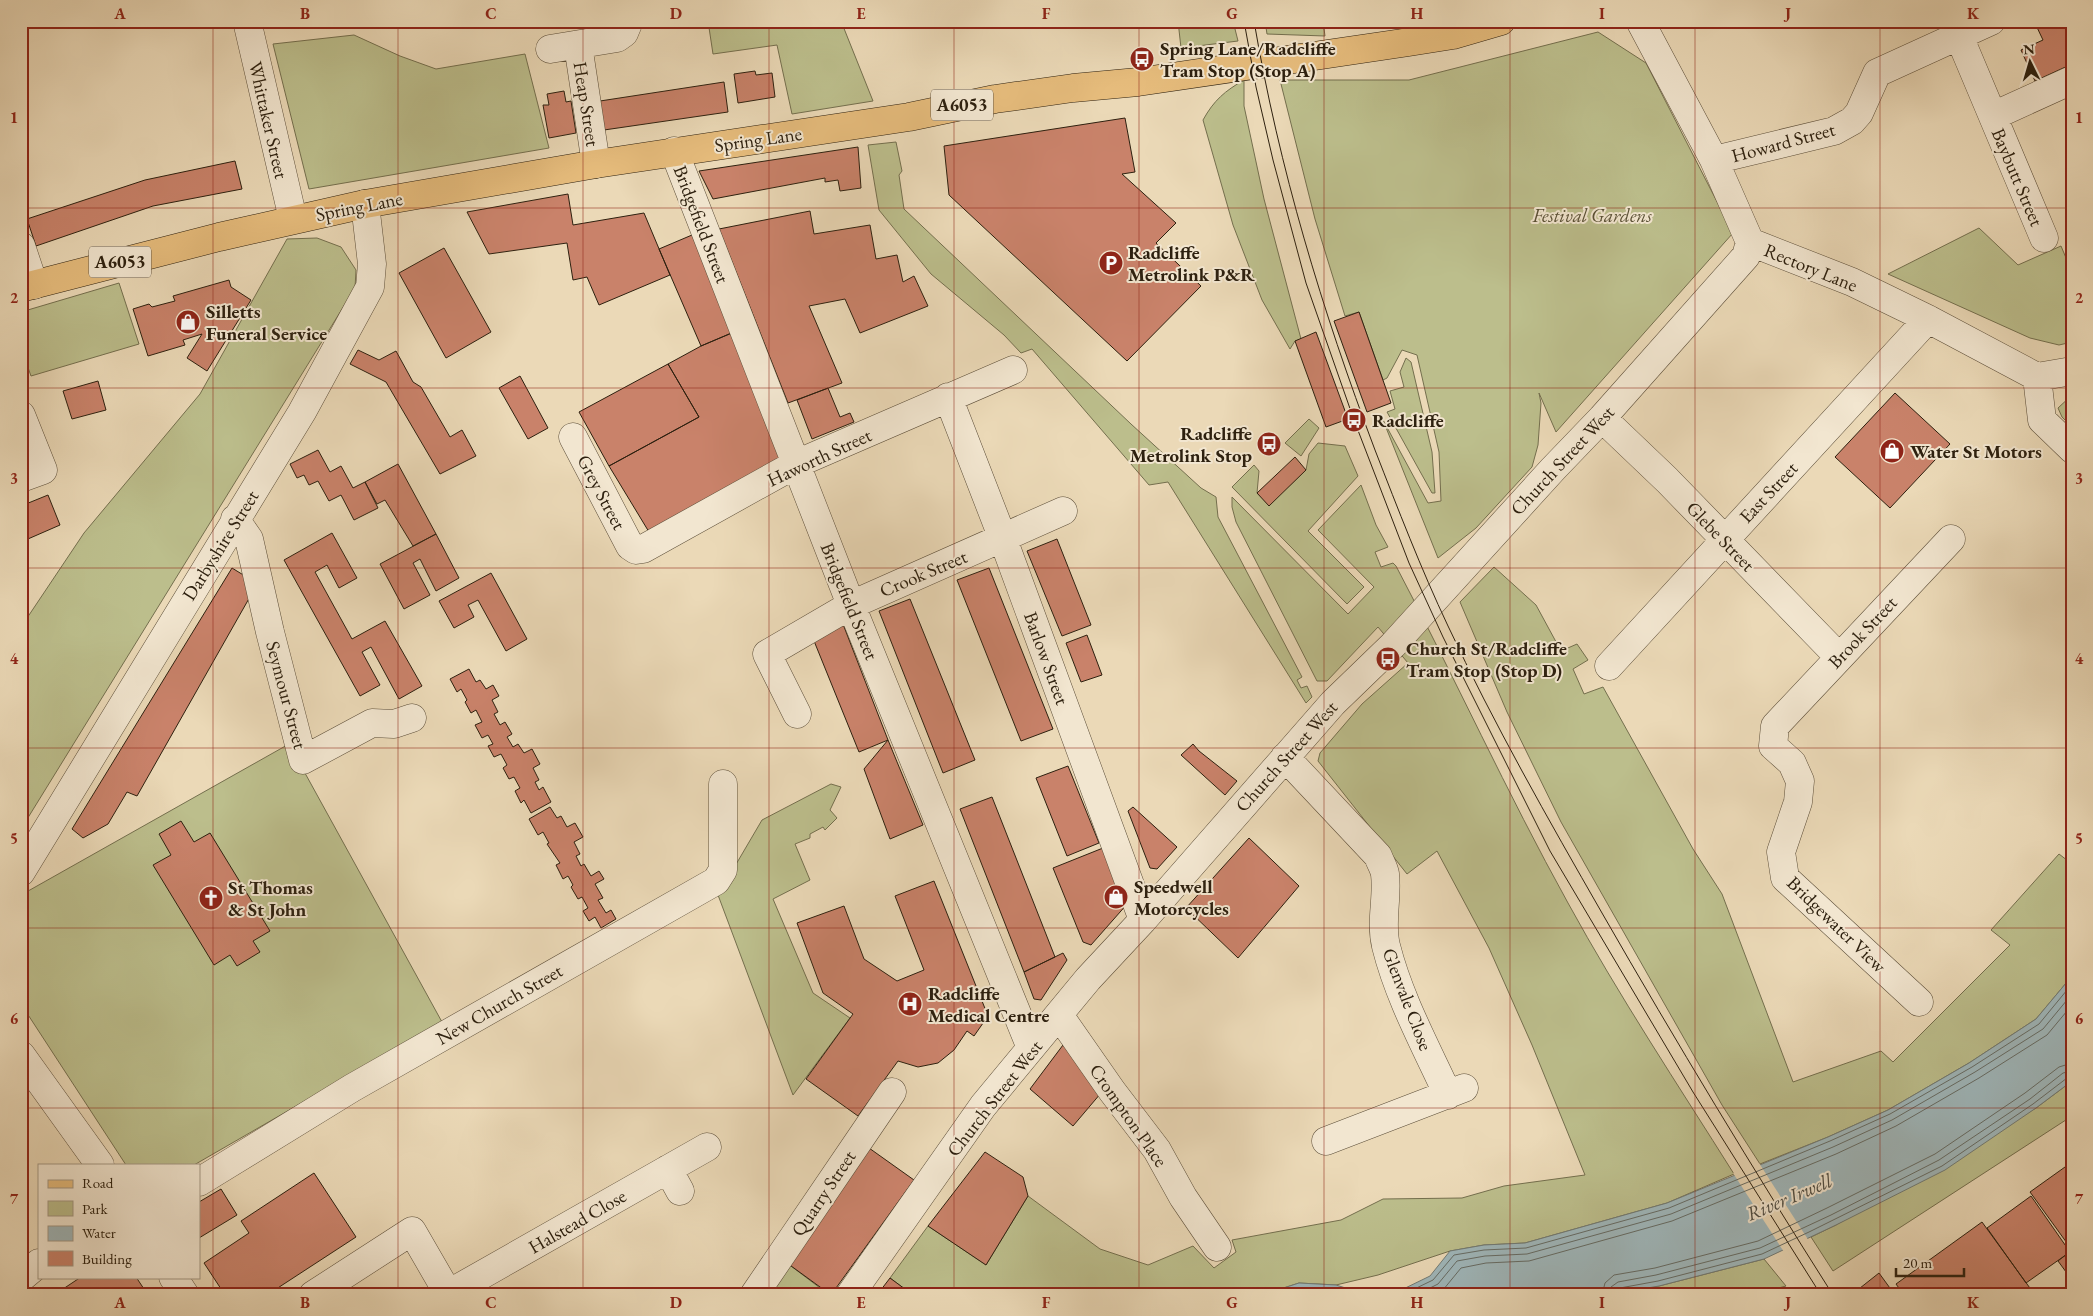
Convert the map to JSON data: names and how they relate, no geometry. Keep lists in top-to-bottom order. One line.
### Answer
{"streets":{"main road":["A6053","Spring Lane"],"street":["Heap Street","Whittaker Street","Howard Street","Baybutt Street","Bridgefield Street","Rectory Lane","Haworth Street","Church Street West","Grey Street","East Street","Glebe Street","Darbyshire Street","Crook Street","Brook Street","Barlow Street","Seymour Street","Bridgewater View","Glenvale Close","New Church Street","Crompton Place","Quarry Street","Halstead Close"]},"crossings":[["Heap Street","Spring Lane"],["Whittaker Street","Spring Lane"],["Spring Lane","Bridgefield Street"],["Spring Lane","Darbyshire Street"],["Howard Street","Baybutt Street"],["Howard Street","Rectory Lane"],["Bridgefield Street","Haworth Street"],["Bridgefield Street","Church Street West"],["Bridgefield Street","Crook Street"],["Rectory Lane","Church Street West"],["Rectory Lane","East Street"],["Haworth Street","Grey Street"],["Haworth Street","Barlow Street"],["Church Street West","Glebe Street"],["Church Street West","Barlow Street"],["Church Street West","Glenvale Close"],["Church Street West","Crompton Place"],["East Street","Glebe Street"],["Glebe Street","Brook Street"],["Darbyshire Street","Seymour Street"],["Crook Street","Barlow Street"],["Brook Street","Bridgewater View"]],"water":["River Irwell"],"parks":["Festival Gardens"],"places":{"bus stop":["Spring Lane/Radcliffe Tram Stop (Stop A)","Radcliffe","Radcliffe Metrolink Stop","Church St/Radcliffe Tram Stop (Stop D)"],"parking":["Radcliffe Metrolink P&R"],"shop":["Silletts Funeral Service","Water St Motors","Speedwell Motorcycles"],"church":["St Thomas & St John"],"hospital":["Radcliffe Medical Centre"]},"legend":["Road","Park","Water","Building"],"scale_bar":"20 m","north":"top","grid":{"columns":["A","B","C","D","E","F","G","H","I","J","K"],"rows":["1","2","3","4","5","6","7"]}}
